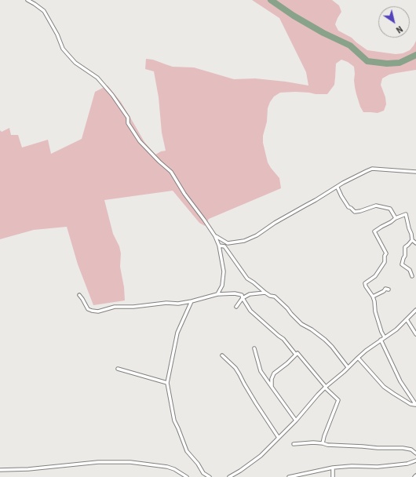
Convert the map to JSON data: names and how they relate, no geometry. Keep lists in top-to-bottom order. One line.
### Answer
{"north":"bottom right"}
